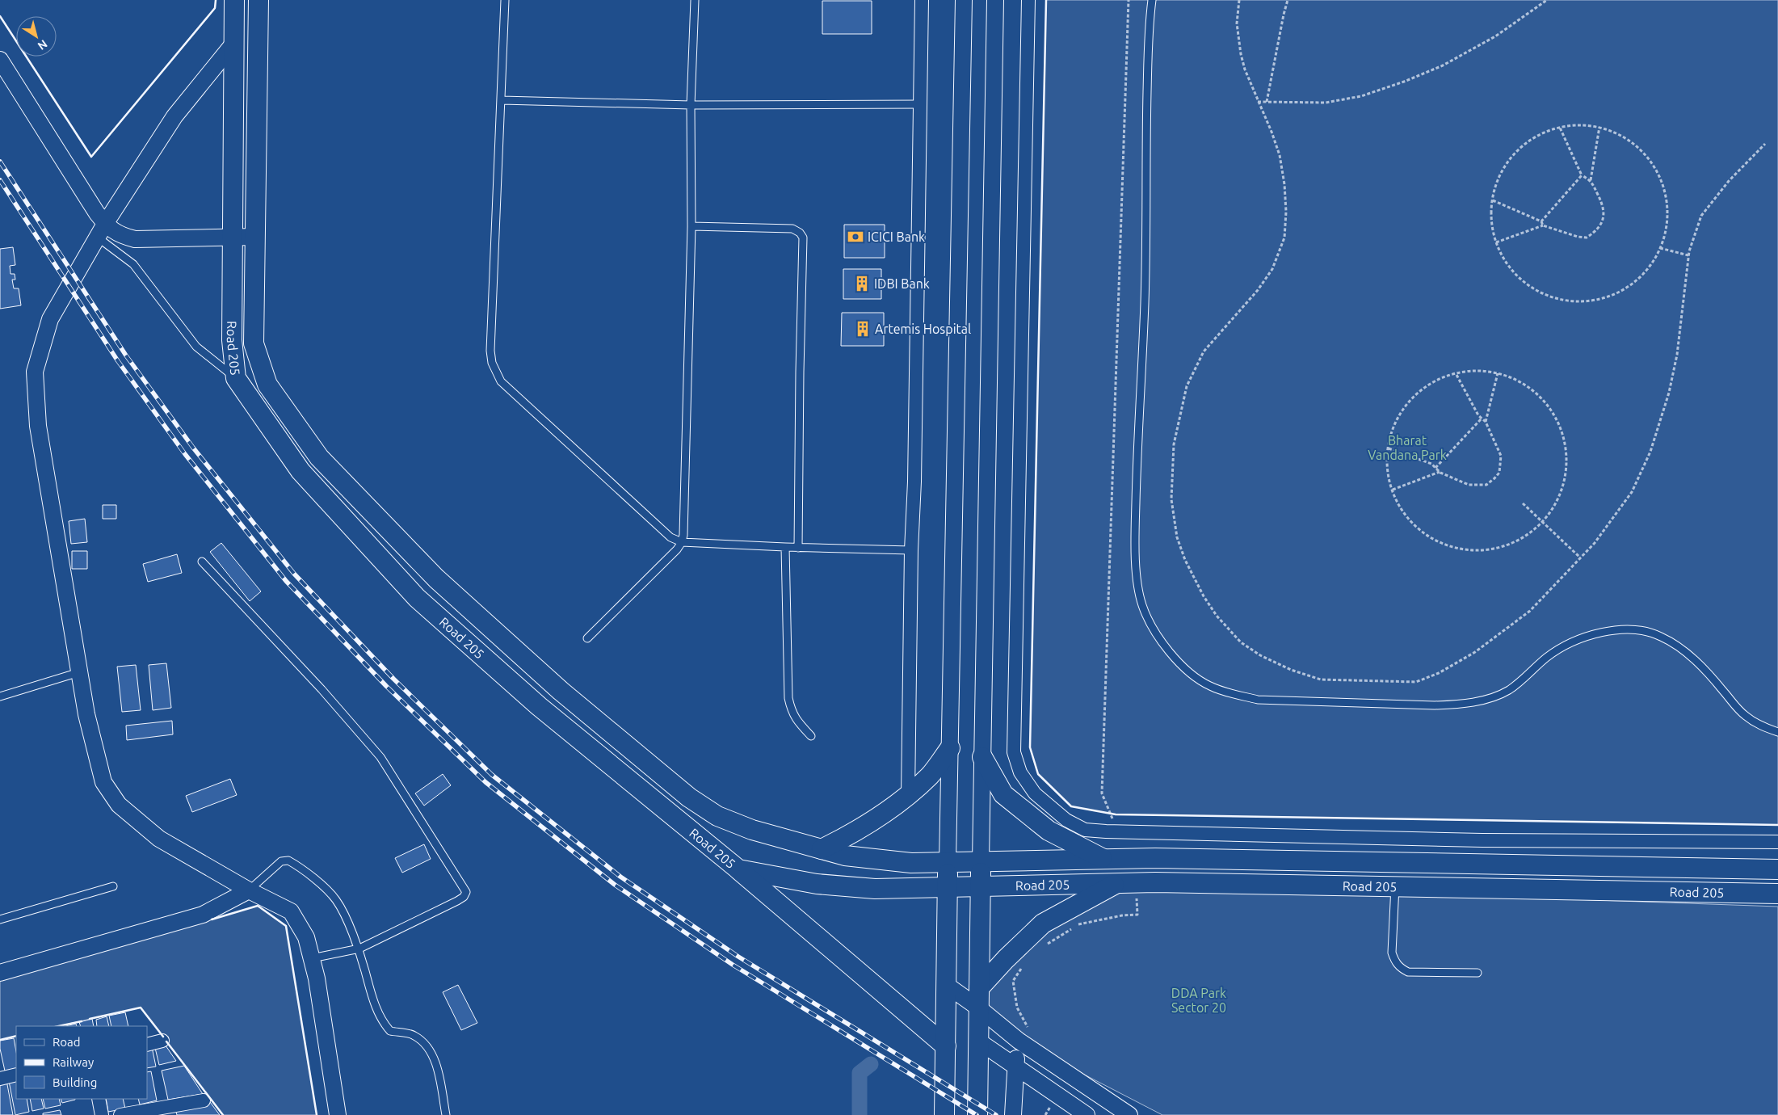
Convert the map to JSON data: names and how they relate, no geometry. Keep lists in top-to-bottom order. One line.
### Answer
{"streets":{"main road":["Road 205"]},"parks":["Bharat Vandana Park","DDA Park Sector 20"],"places":{"bank":["ICICI Bank"],"building":["IDBI Bank","Artemis Hospital"]},"legend":["Road","Railway","Building"],"north":"bottom right"}
